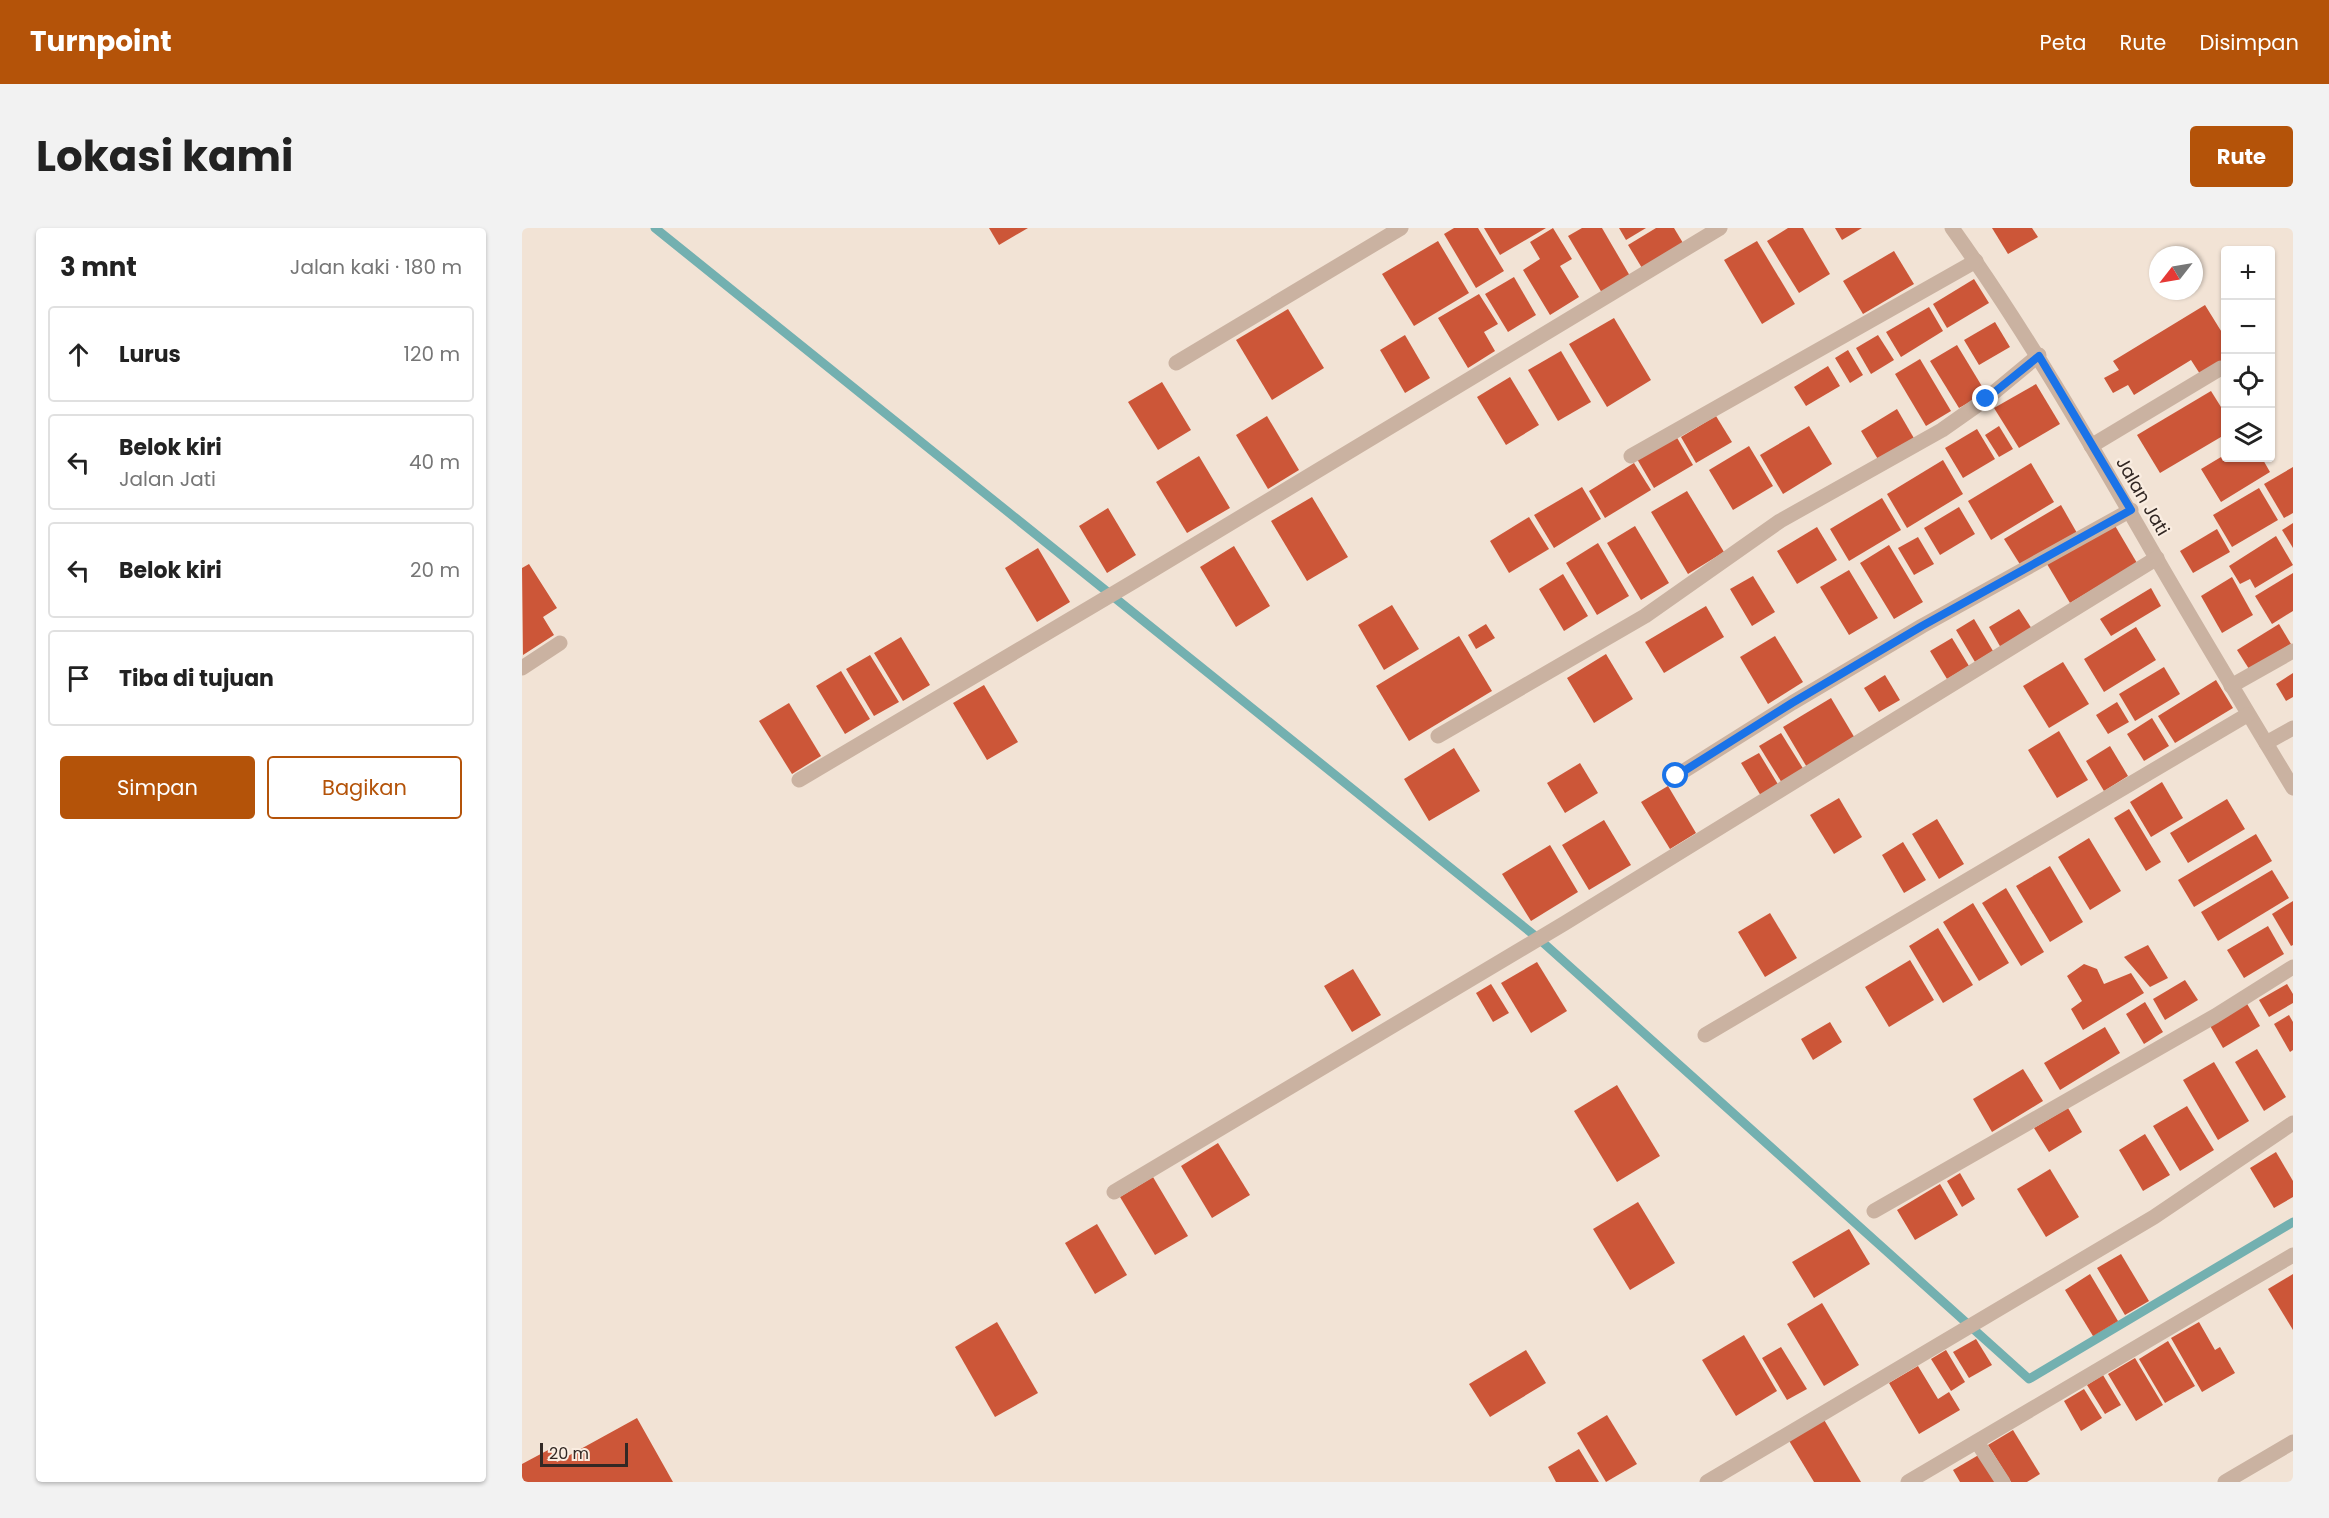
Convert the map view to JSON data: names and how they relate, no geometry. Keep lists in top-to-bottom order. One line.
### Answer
{"streets":{"street":["Jalan Jati"]},"scale_bar":"20 m","north":"bottom left","page":{"header":"Turnpoint","nav":["Peta","Rute","Disimpan"],"title":"Lokasi kami","buttons":["Rute",["Simpan","Bagikan"]],"heading":["3 mnt","Jalan kaki · 180 m"],"map_buttons":["+","−"],"list":[["Lurus","120 m"],["Belok kiri","Jalan Jati","40 m"],["Belok kiri","20 m"],"Tiba di tujuan"],"scale":"20 m"}}
